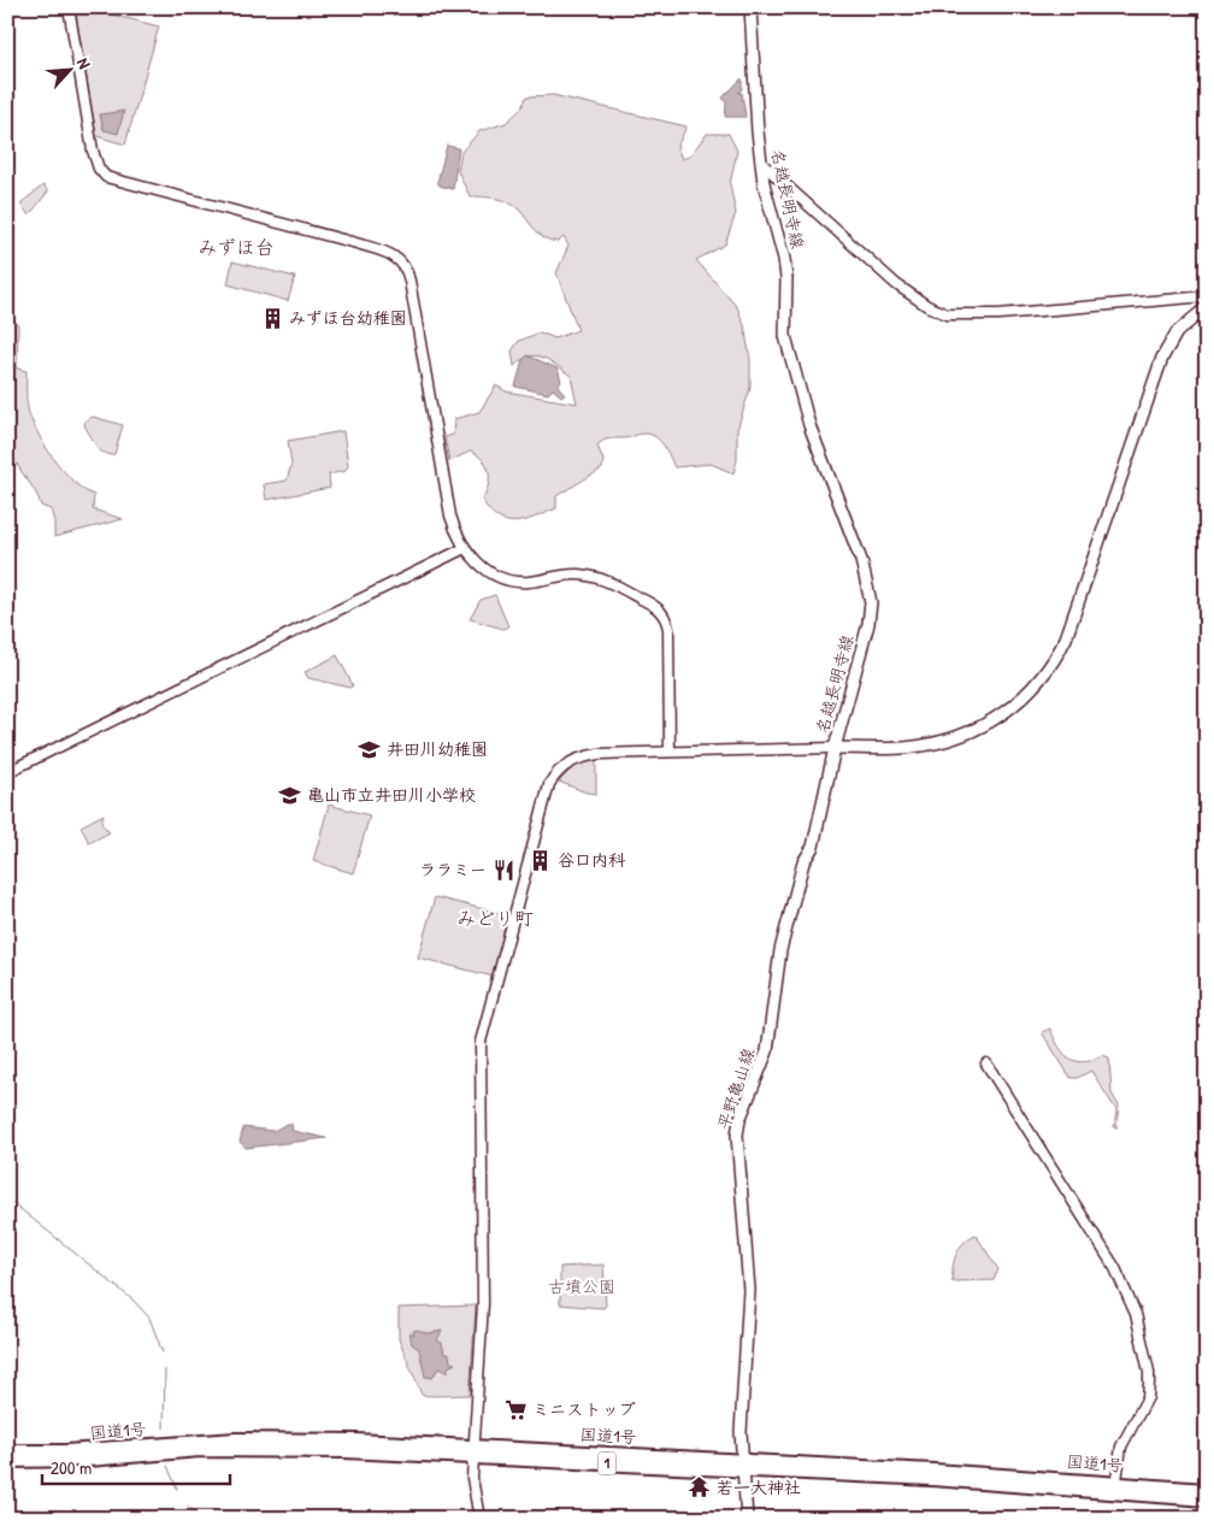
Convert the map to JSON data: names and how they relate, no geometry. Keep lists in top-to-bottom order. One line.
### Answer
{"streets":{"highway":["国道1号","1"],"main road":["名越長明寺線","平野亀山線"]},"crossings":[["名越長明寺線","平野亀山線"],["平野亀山線","国道1号"]],"districts":["みずほ台","みどり町"],"parks":["古墳公園"],"places":{"building":["みずほ台幼稚園","谷口内科"],"school or university":["井田川幼稚園","亀山市立井田川小学校"],"restaurant":["ララミー"],"supermarket":["ミニストップ"],"temple":["若一大神社"]},"scale_bar":"200 m","north":"top right"}
